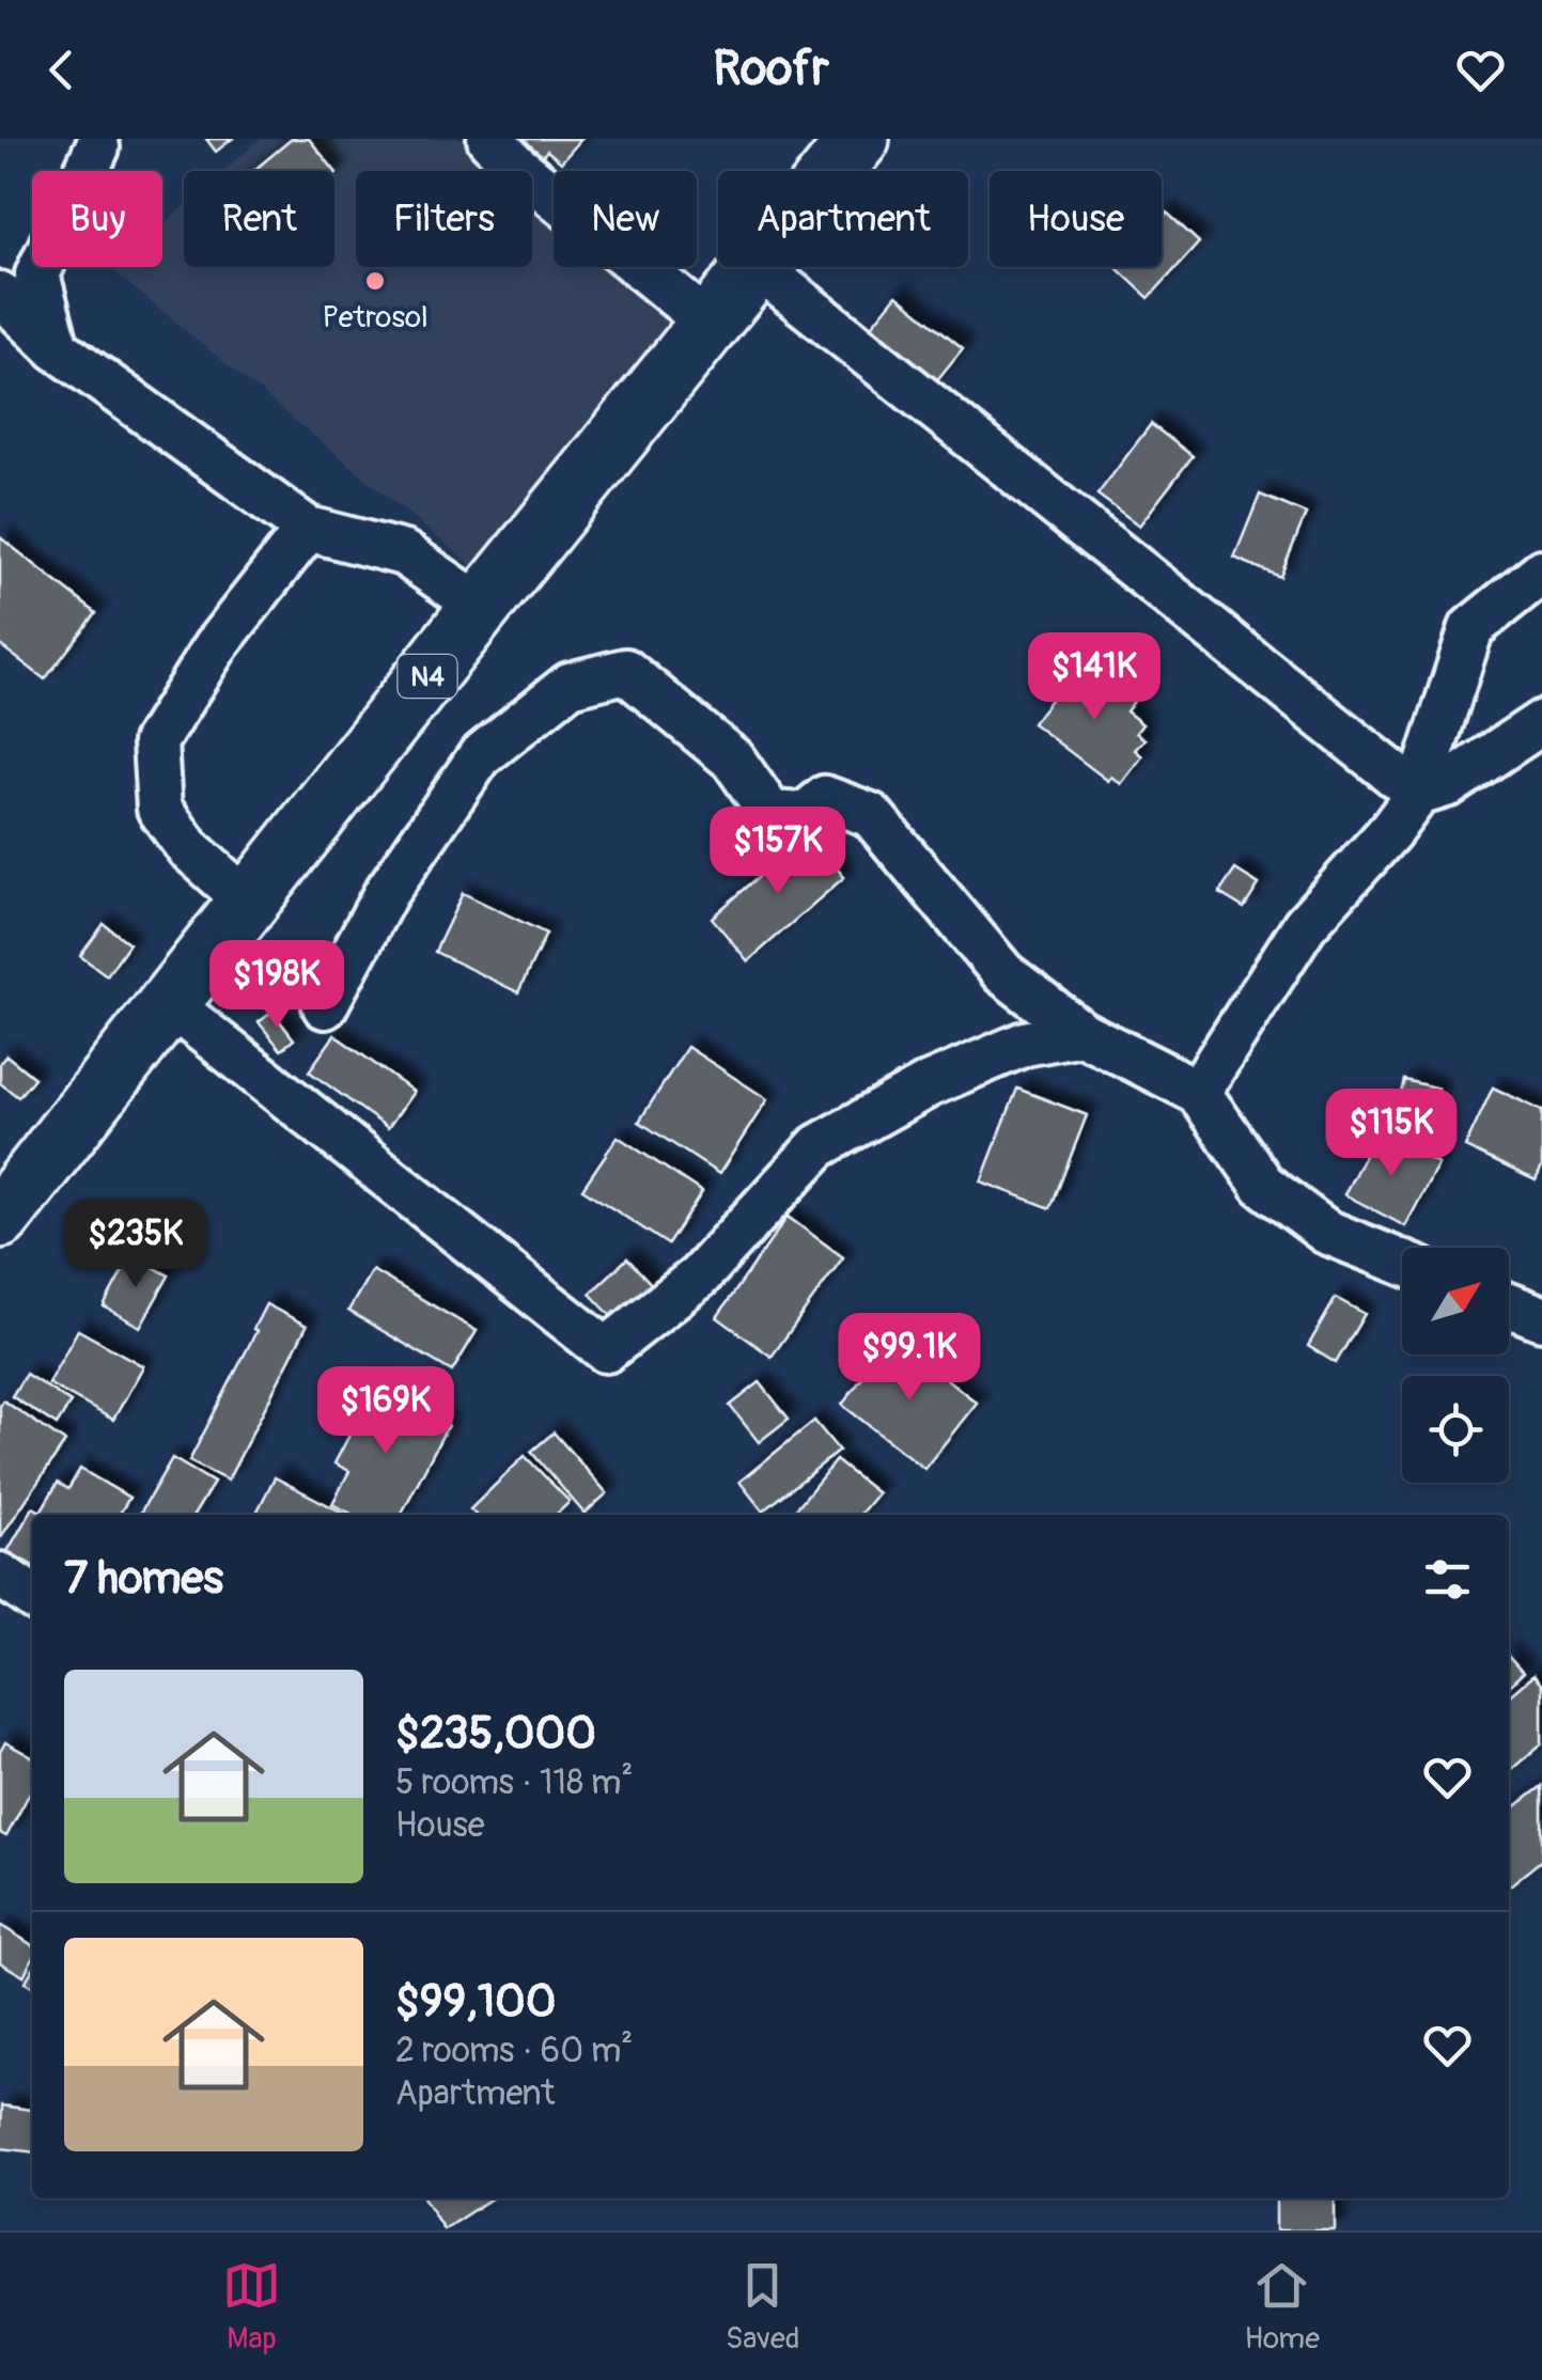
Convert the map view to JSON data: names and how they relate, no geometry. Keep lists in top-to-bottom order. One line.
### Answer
{"streets":{"highway":["N4"]},"places":["Petrosol"],"north":"top right","page":{"header":"Roofr","chip":["Buy","Rent","Filters","New","Apartment","House"],"price":["$141K","$157K","$198K","$115K","$235K","$99.1K","$169K"],"heading":"7 homes","list":[{"name":"$235,000","note":"5 rooms · 118 m² · House"},{"name":"$99,100","note":"2 rooms · 60 m² · Apartment"}],"tabs":["Map","Saved","Home"]}}
